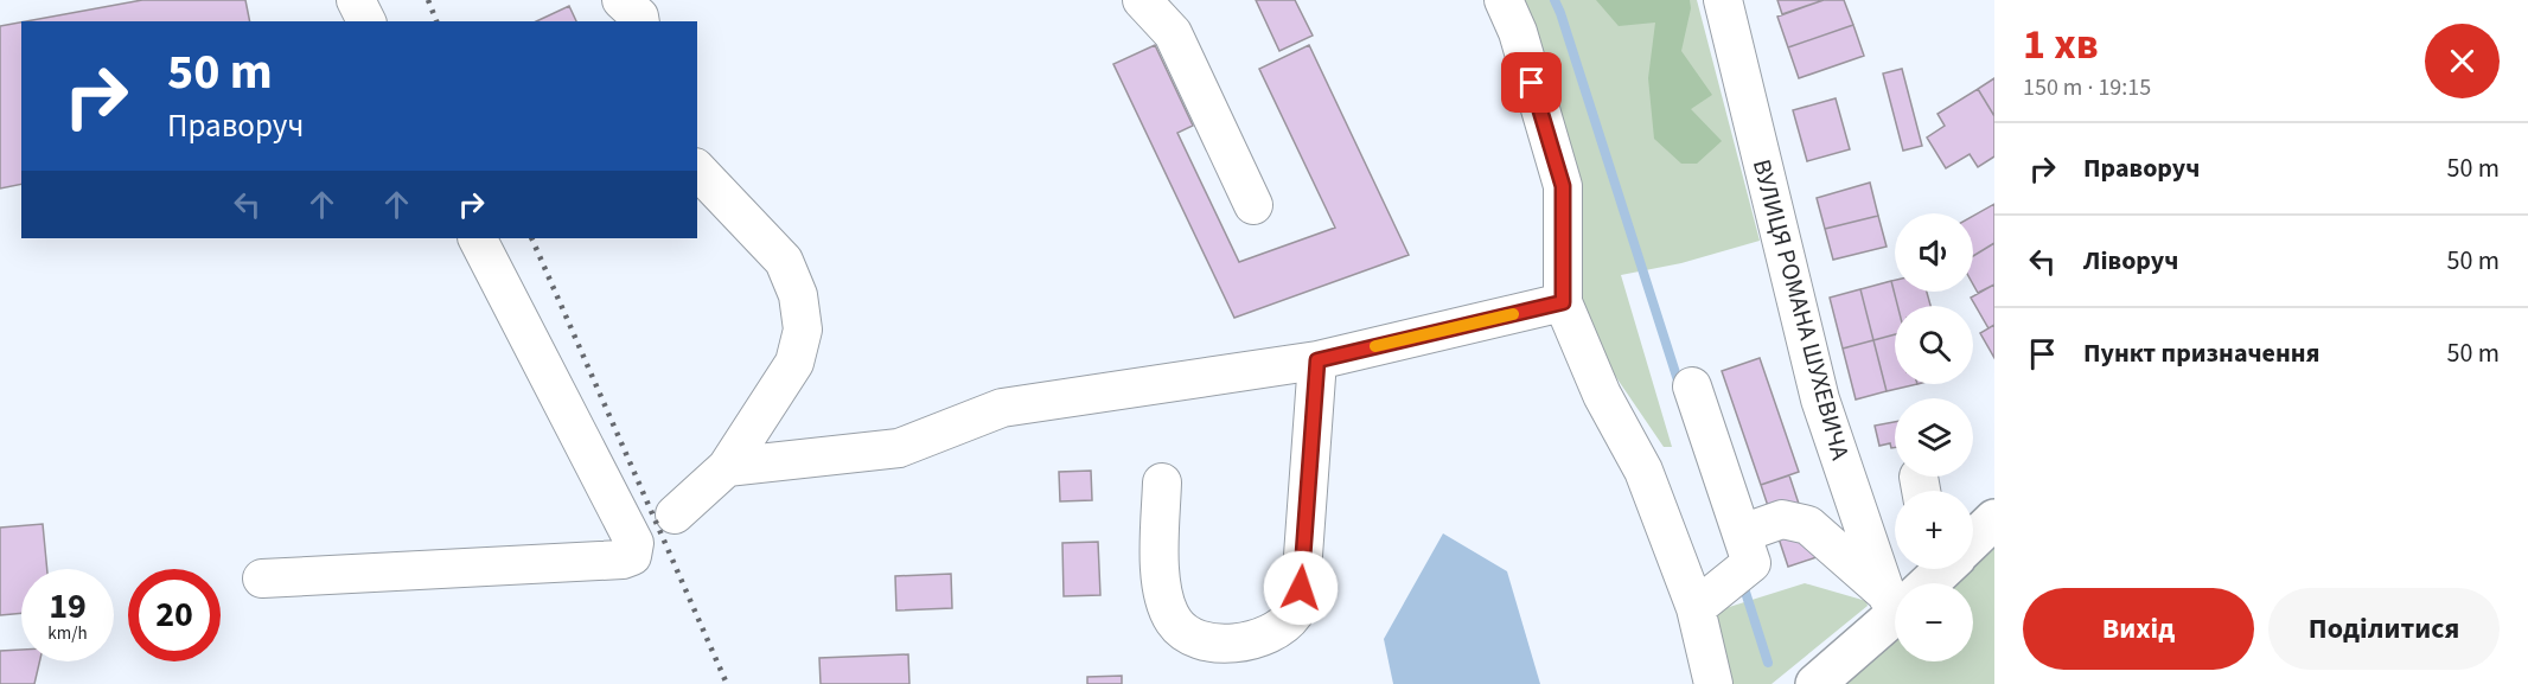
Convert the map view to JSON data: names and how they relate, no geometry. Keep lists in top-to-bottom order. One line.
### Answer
{"streets":{"street":["ВУЛИЦЯ РОМАНА ШУХЕВИЧА"]},"page":{"heading":["1 хв","150 m · 19:15"],"turn":["50 m","Праворуч"],"list":[{"name":"Праворуч","value":"50 m"},{"name":"Ліворуч","value":"50 m"},{"name":"Пункт призначення","value":"50 m"}],"map_buttons":["+","−"],"speed":"19 km/h","limit":"20","buttons":["Вихід","Поділитися"]}}
